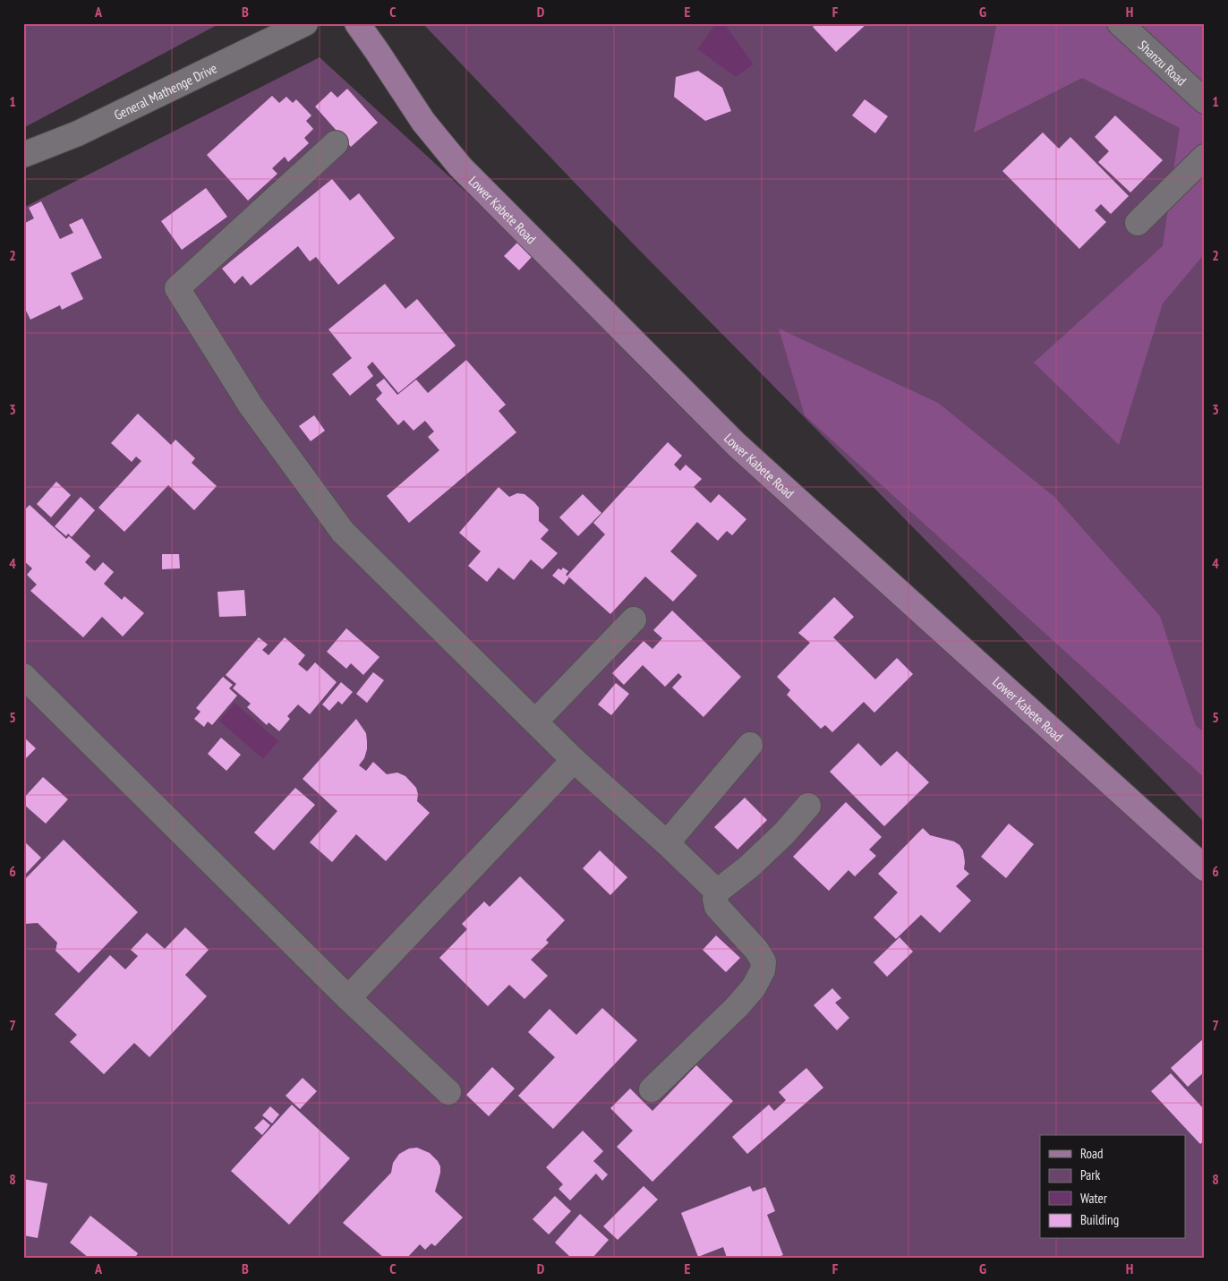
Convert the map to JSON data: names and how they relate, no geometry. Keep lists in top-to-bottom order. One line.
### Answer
{"streets":{"main road":["Lower Kabete Road"],"street":["Shanzu Road","General Mathenge Drive"]},"legend":["Road","Park","Water","Building"],"grid":{"columns":["A","B","C","D","E","F","G","H"],"rows":["1","2","3","4","5","6","7","8"]}}
